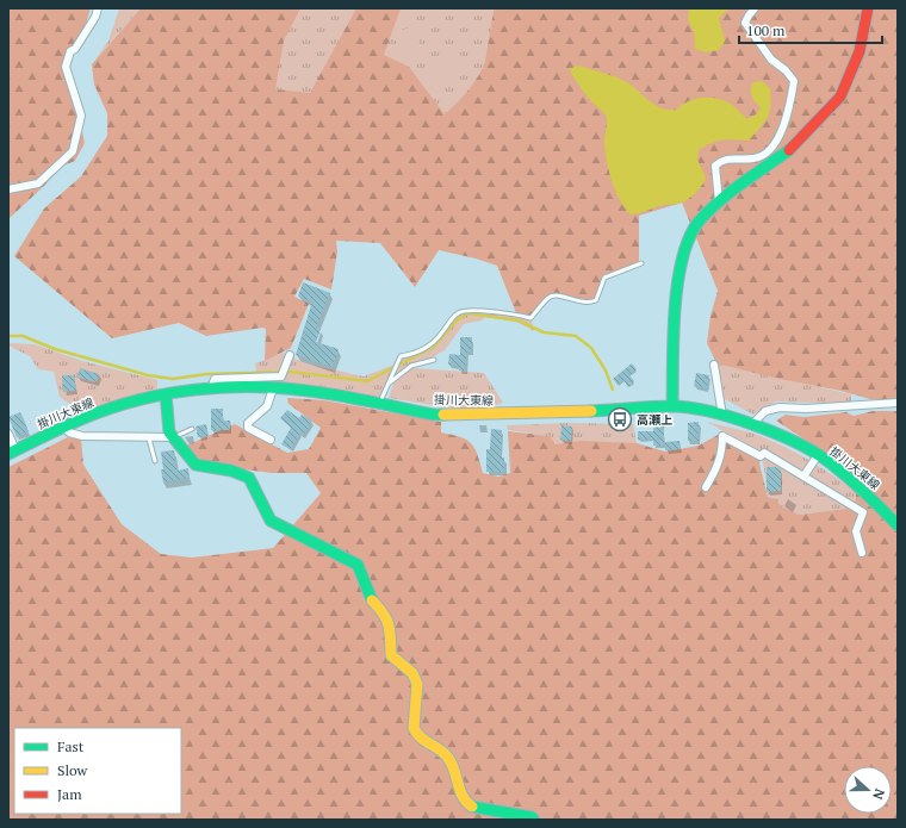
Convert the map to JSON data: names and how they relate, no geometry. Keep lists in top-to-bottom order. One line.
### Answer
{"streets":{"street":["掛川大東線"]},"places":{"bus stop":["高瀬上"]},"legend":["Fast","Slow","Jam"],"scale_bar":"100 m","north":"right"}
